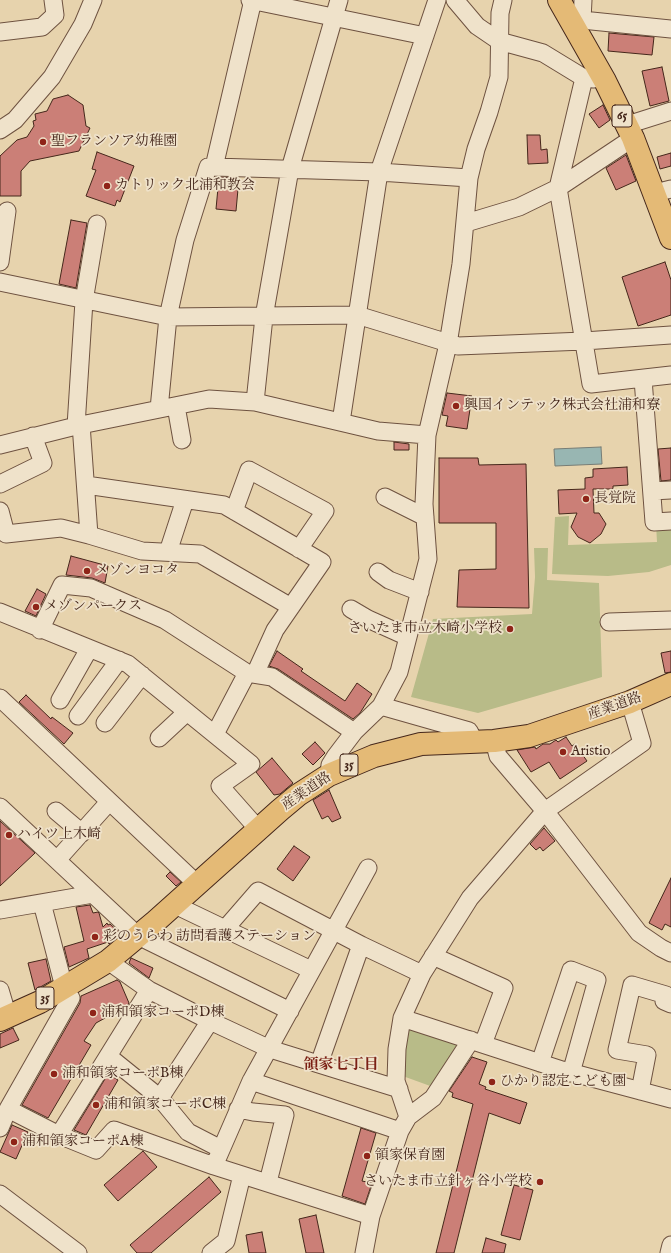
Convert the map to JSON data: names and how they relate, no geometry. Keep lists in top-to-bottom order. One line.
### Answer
{"streets":{"main road":["65","産業道路","35"]},"districts":["領家七丁目"],"places":["聖フランソア幼稚園","カトリック北浦和教会","興国インテック株式会社浦和寮","長覚院","メゾンヨコタ","メゾンパークス","さいたま市立木崎小学校","Aristio","ハイツ上木崎","彩のうらわ 訪問看護ステーション","浦和領家コーポD棟","浦和領家コーポB棟","ひかり認定こども園","浦和領家コーポC棟","浦和領家コーポA棟","領家保育園","さいたま市立針ヶ谷小学校"]}
